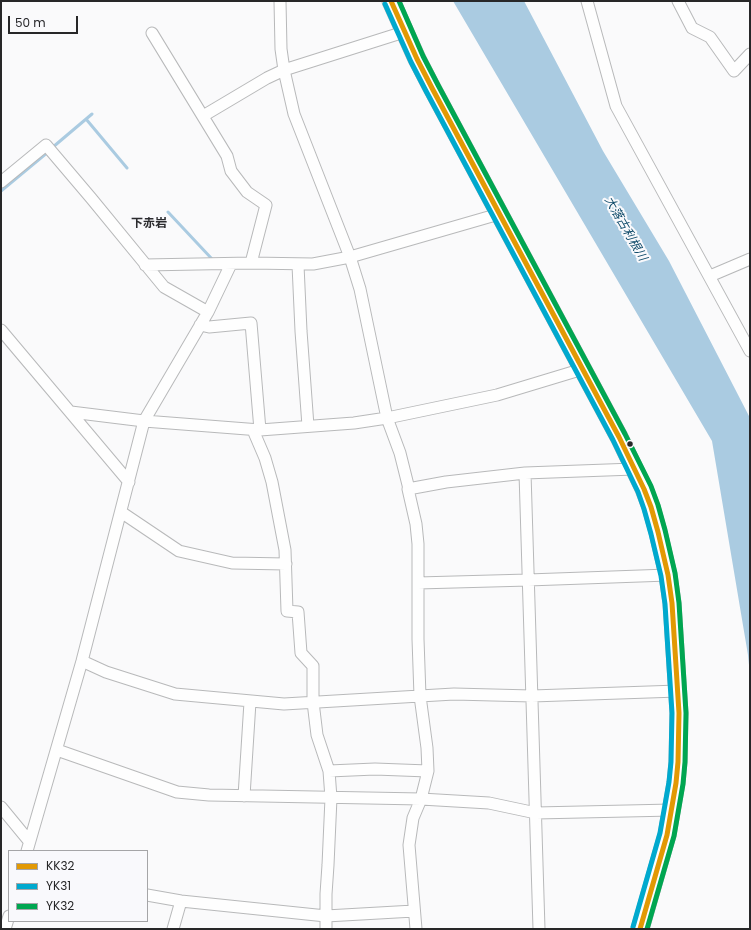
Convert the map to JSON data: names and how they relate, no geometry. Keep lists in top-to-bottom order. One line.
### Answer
{"districts":["下赤岩"],"water":["大落古利根川"],"lines":["transit line KK32","transit line YK32","transit line YK31"],"legend":["KK32","YK31","YK32"],"scale_bar":"50 m"}
